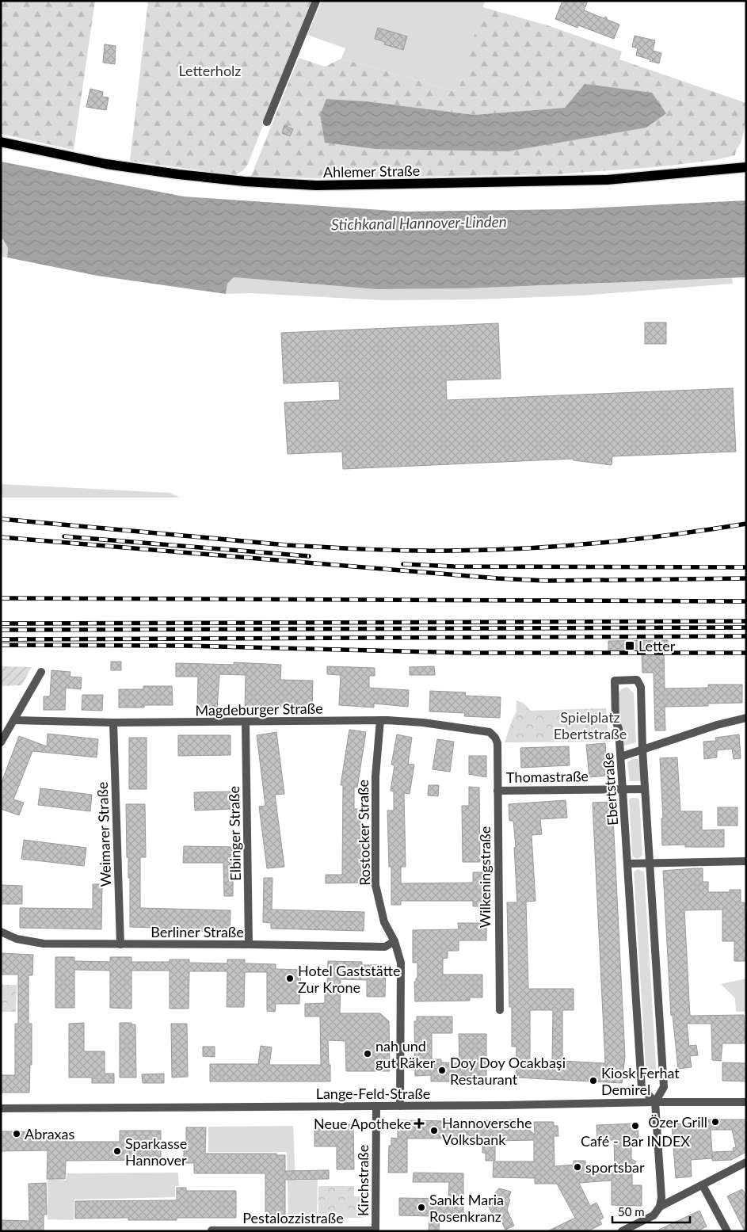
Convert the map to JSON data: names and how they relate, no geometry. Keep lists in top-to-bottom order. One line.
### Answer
{"streets":{"main road":["Ahlemer Straße"],"street":["Magdeburger Straße","Thomastraße","Ebertstraße","Rostocker Straße","Elbinger Straße","Weimarer Straße","Wilkeningstraße","Berliner Straße","Lange-Feld-Straße","Kirchstraße","Pestalozzistraße"]},"crossings":[["Magdeburger Straße","Rostocker Straße"],["Magdeburger Straße","Elbinger Straße"],["Magdeburger Straße","Weimarer Straße"],["Magdeburger Straße","Wilkeningstraße"],["Thomastraße","Ebertstraße"],["Thomastraße","Wilkeningstraße"],["Ebertstraße","Lange-Feld-Straße"],["Rostocker Straße","Berliner Straße"],["Rostocker Straße","Lange-Feld-Straße"],["Elbinger Straße","Berliner Straße"],["Weimarer Straße","Berliner Straße"],["Lange-Feld-Straße","Kirchstraße"],["Kirchstraße","Pestalozzistraße"]],"water":["Stichkanal Hannover-Linden"],"parks":["Letterholz","Spielplatz Ebertstraße"],"places":{"transit":["Letter"],"other":["Hotel Gaststätte Zur Krone","nah und gut Räker","Doy Doy Ocakbaşi Restaurant","Kiosk Ferhat Demirel","Özer Grill","Café - Bar INDEX","Hannoversche Volksbank","Abraxas","Sparkasse Hannover","sportsbar","Sankt Maria Rosenkranz"],"health":["Neue Apotheke"]},"scale_bar":"50 m"}
